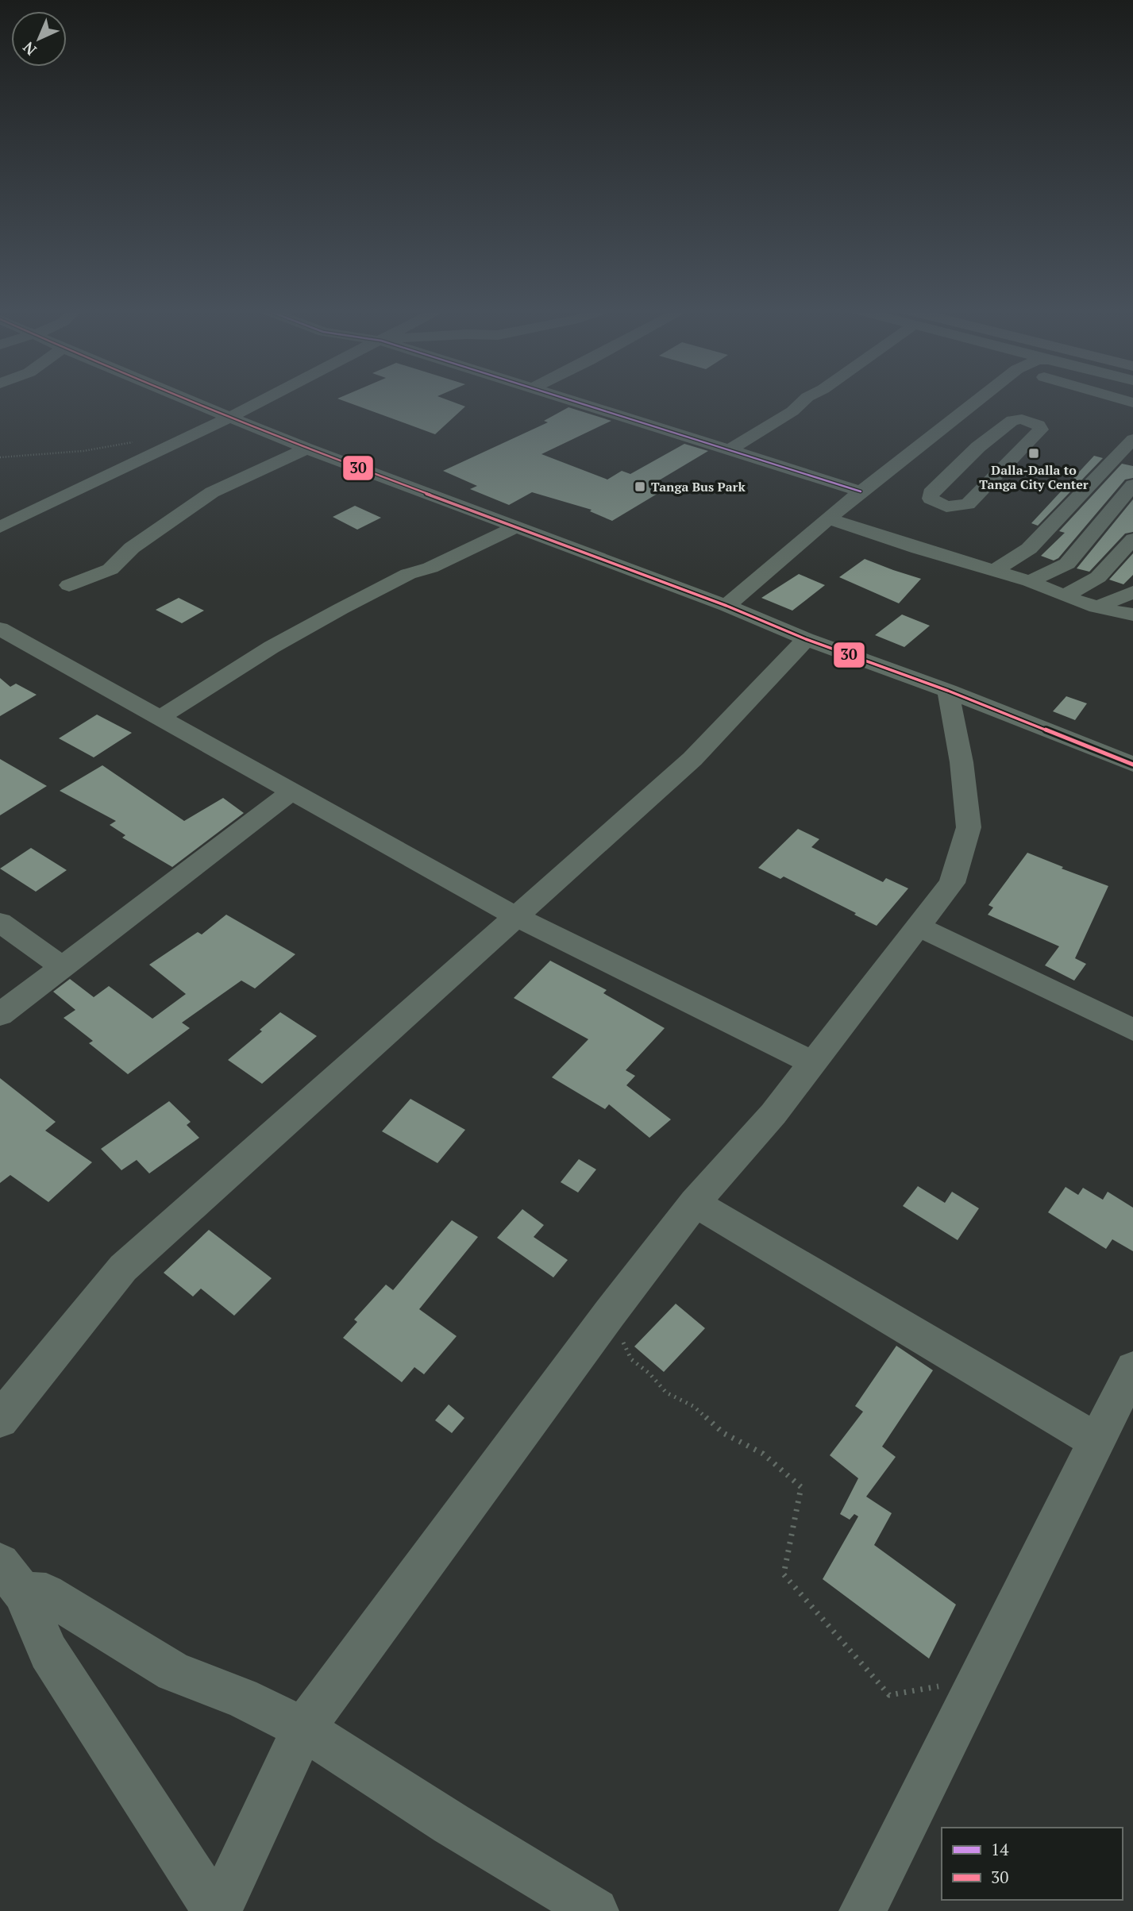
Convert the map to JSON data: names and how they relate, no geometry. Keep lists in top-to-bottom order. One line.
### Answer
{"places":{"transit":["Dalla-Dalla to Tanga City Center","Tanga Bus Park"]},"lines":["transit line 14","transit line 30"],"legend":["14","30"],"north":"bottom left"}
